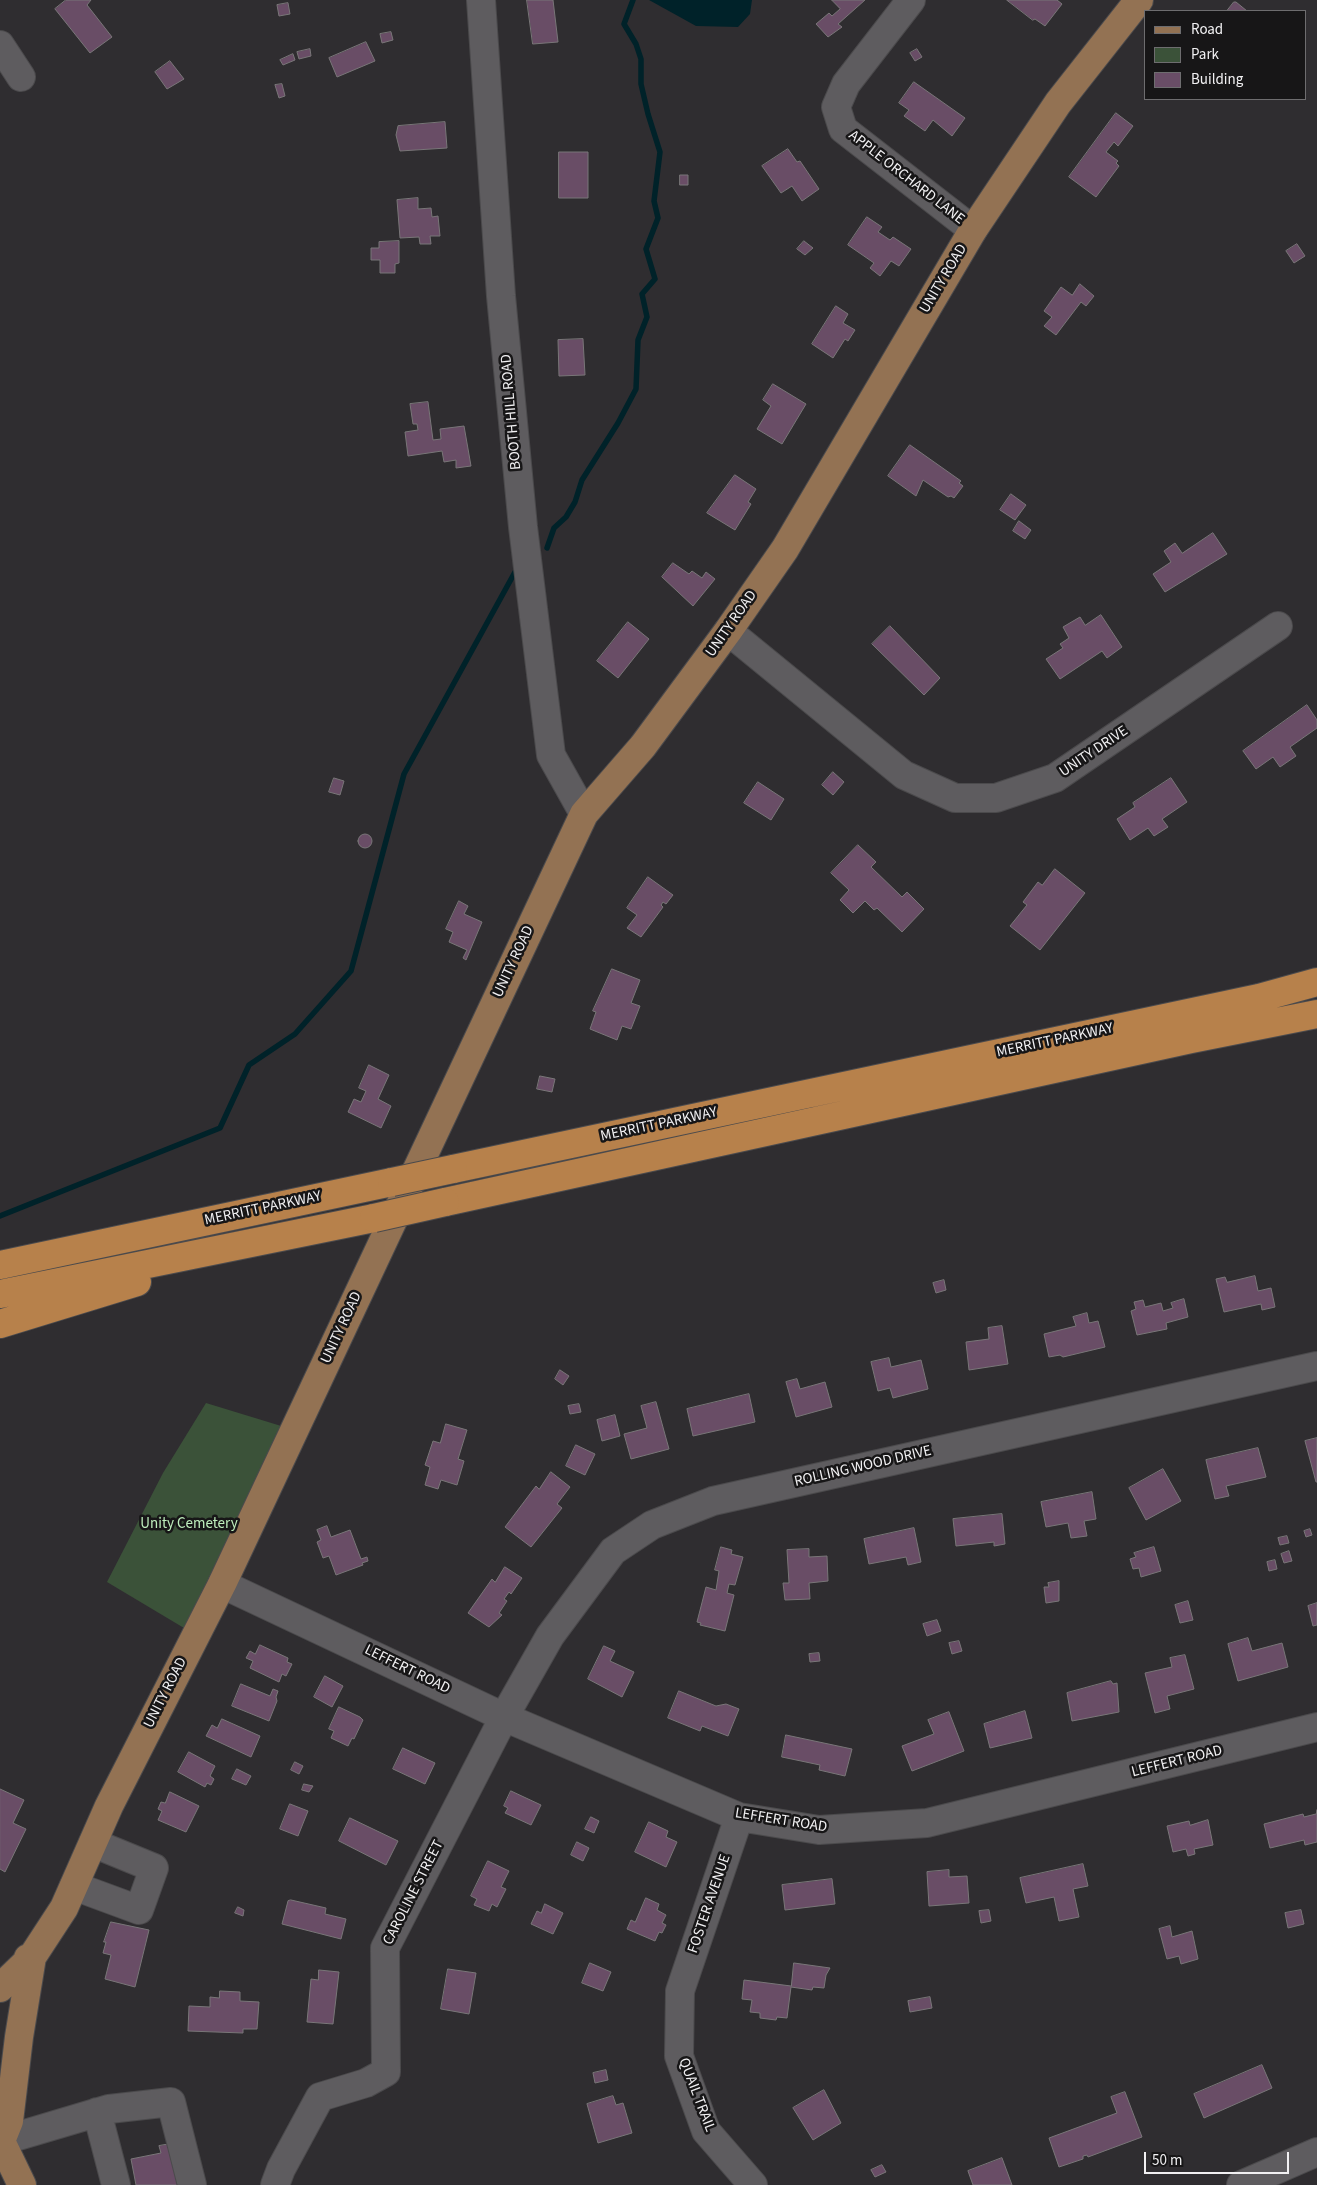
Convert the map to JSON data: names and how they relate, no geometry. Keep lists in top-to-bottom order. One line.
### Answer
{"streets":{"highway":["MERRITT PARKWAY"],"main road":["UNITY ROAD"],"street":["APPLE ORCHARD LANE","BOOTH HILL ROAD","UNITY DRIVE","ROLLING WOOD DRIVE","LEFFERT ROAD","CAROLINE STREET","FOSTER AVENUE","QUAIL TRAIL"]},"crossings":[["APPLE ORCHARD LANE","UNITY ROAD"],["UNITY ROAD","BOOTH HILL ROAD"],["UNITY ROAD","UNITY DRIVE"],["UNITY ROAD","LEFFERT ROAD"],["ROLLING WOOD DRIVE","LEFFERT ROAD"],["ROLLING WOOD DRIVE","CAROLINE STREET"],["LEFFERT ROAD","CAROLINE STREET"],["LEFFERT ROAD","FOSTER AVENUE"],["FOSTER AVENUE","QUAIL TRAIL"]],"parks":["Unity Cemetery"],"legend":["Road","Park","Building"],"scale_bar":"50 m"}
